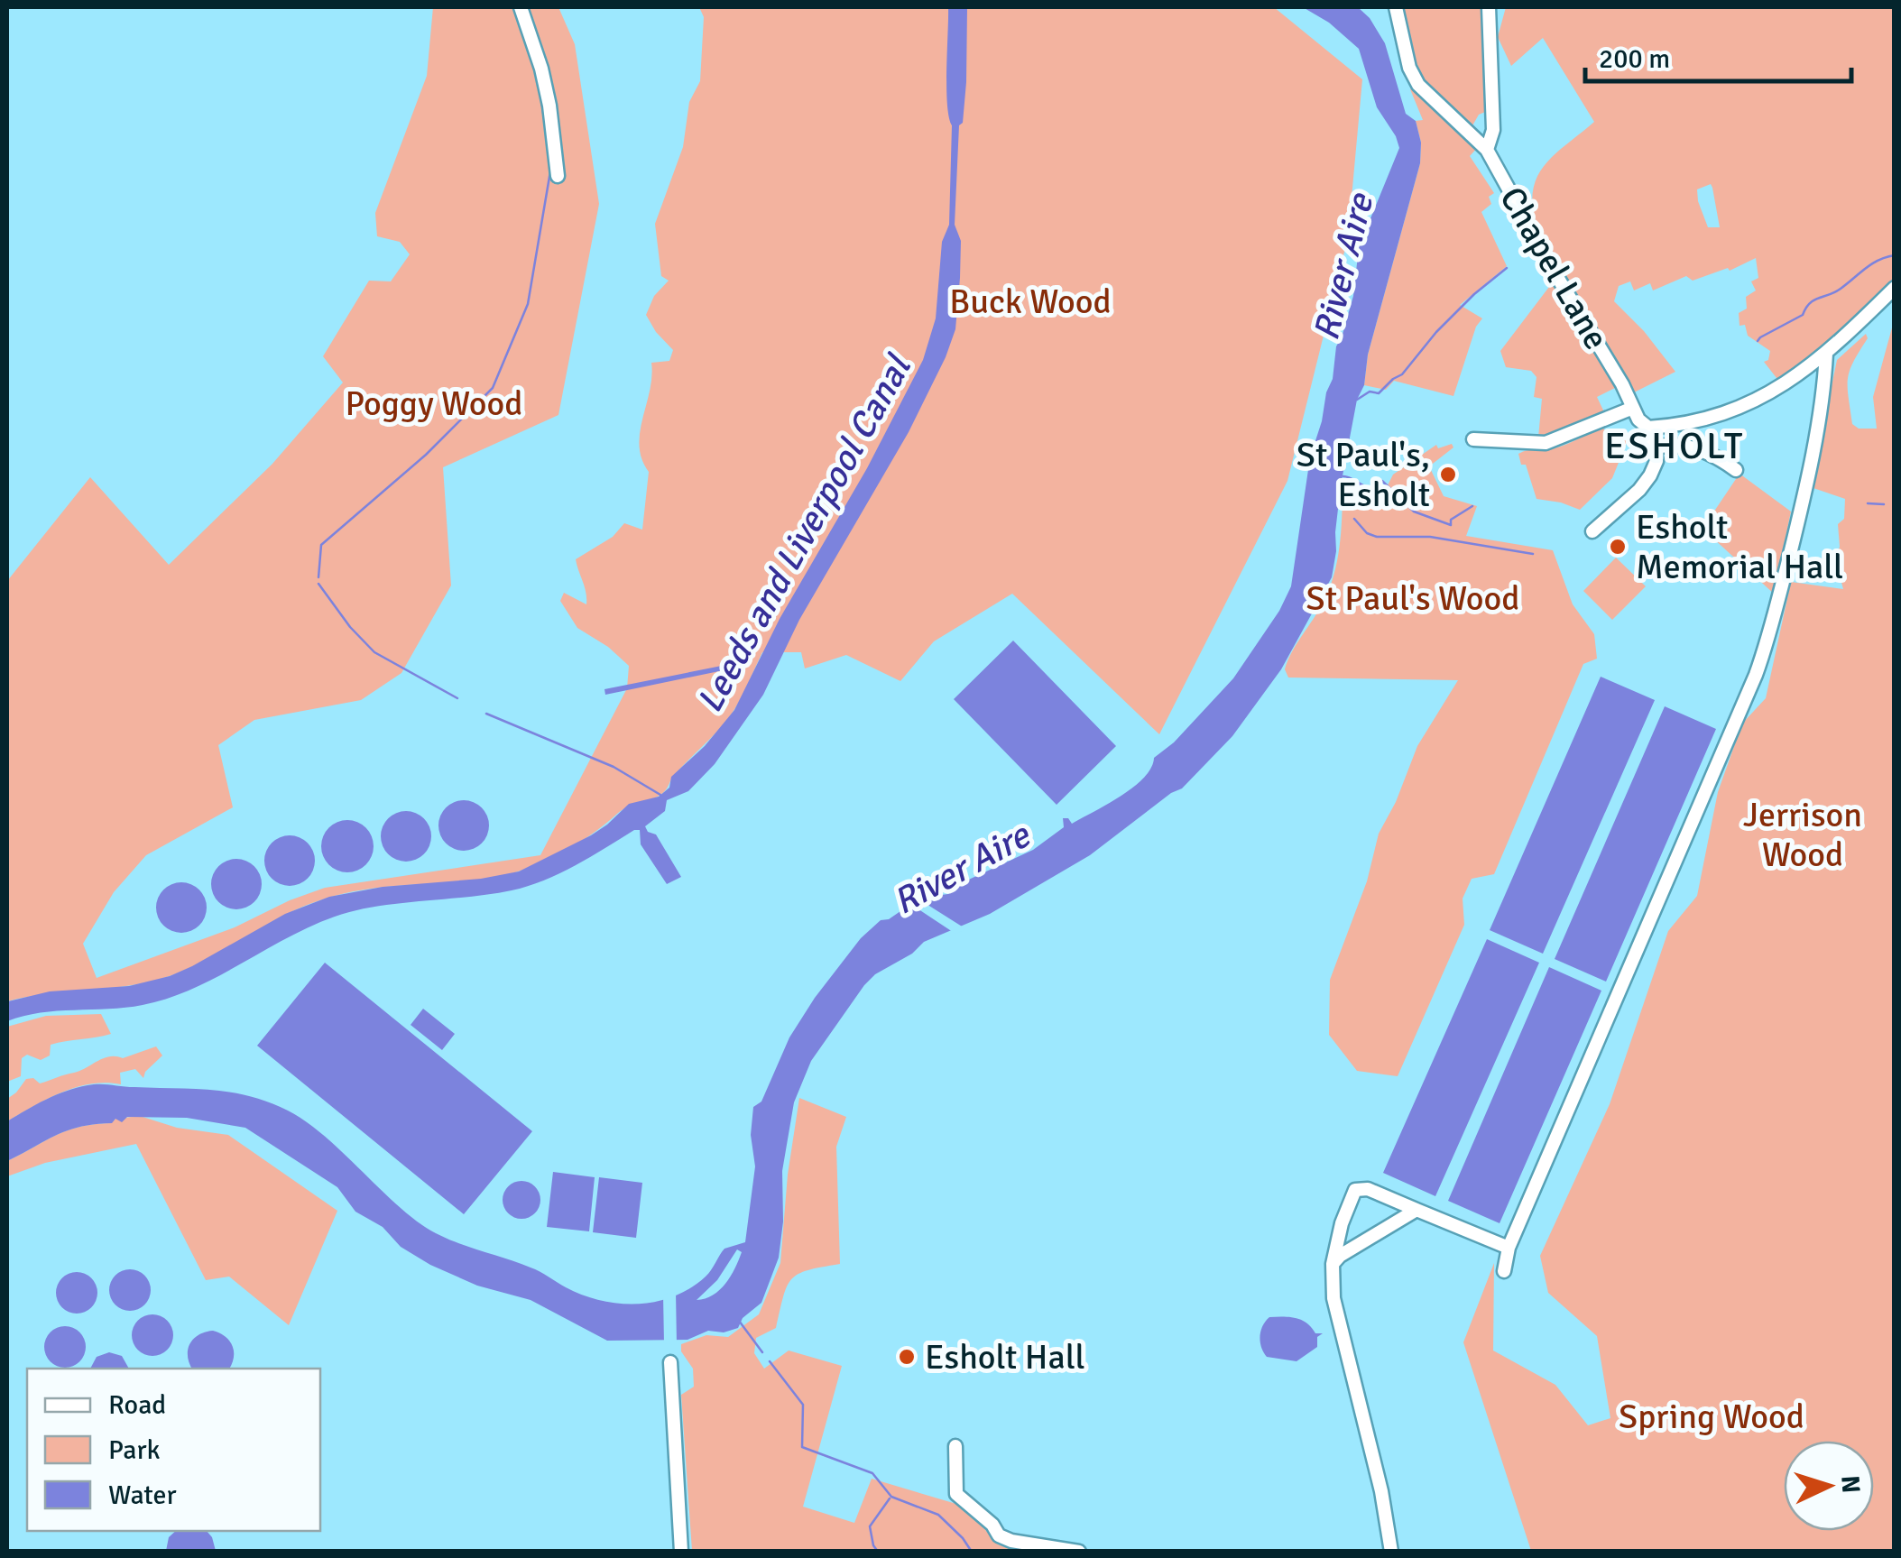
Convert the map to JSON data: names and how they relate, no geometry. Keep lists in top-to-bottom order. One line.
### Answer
{"streets":{"street":["Chapel Lane"]},"districts":["ESHOLT"],"water":["River Aire","Leeds and Liverpool Canal"],"parks":["Buck Wood","Poggy Wood","St Paul's Wood","Jerrison Wood","Spring Wood"],"places":["St Paul's, Esholt","Esholt Memorial Hall","Esholt Hall"],"legend":["Road","Park","Water"],"scale_bar":"200 m","north":"right"}
